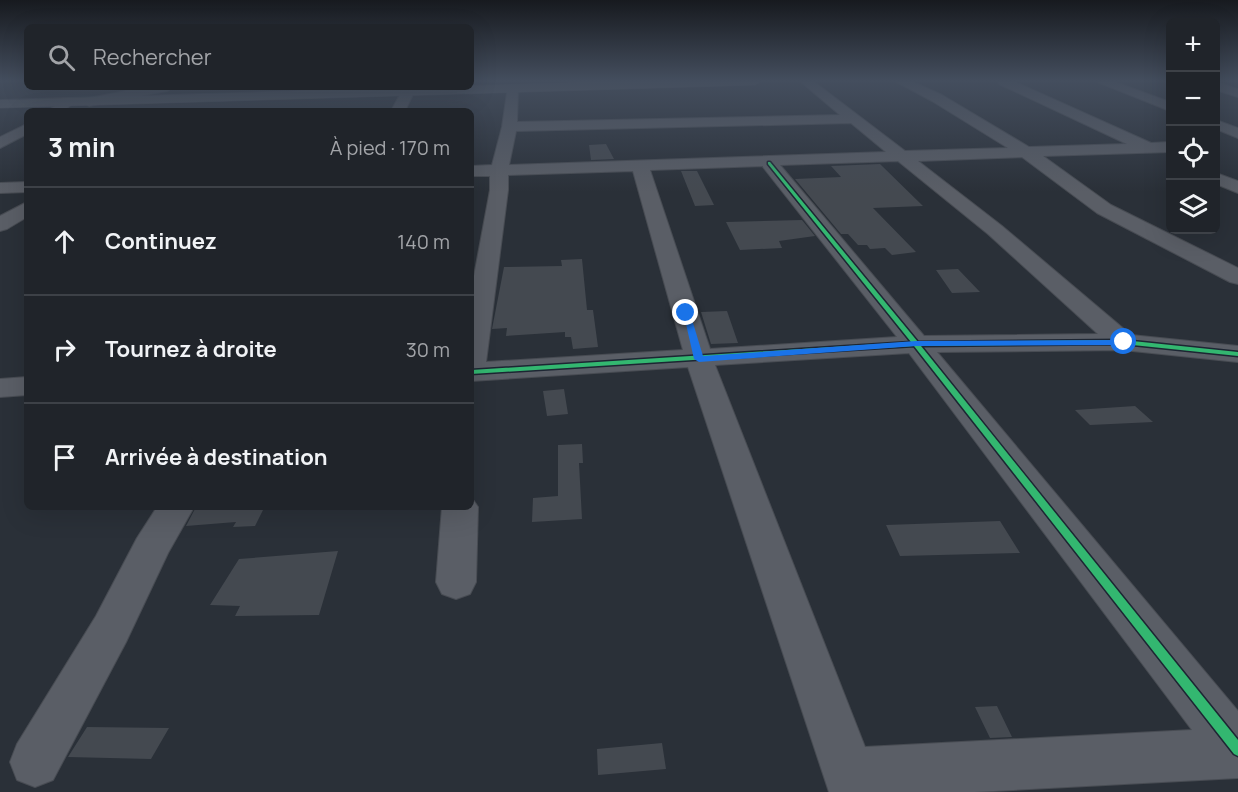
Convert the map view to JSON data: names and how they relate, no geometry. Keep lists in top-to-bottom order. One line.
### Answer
{"page":{"map_buttons":["+","−"],"search":"Rechercher","heading":["3 min","À pied · 170 m"],"list":[["Continuez","140 m"],["Tournez à droite","30 m"],"Arrivée à destination"]}}
